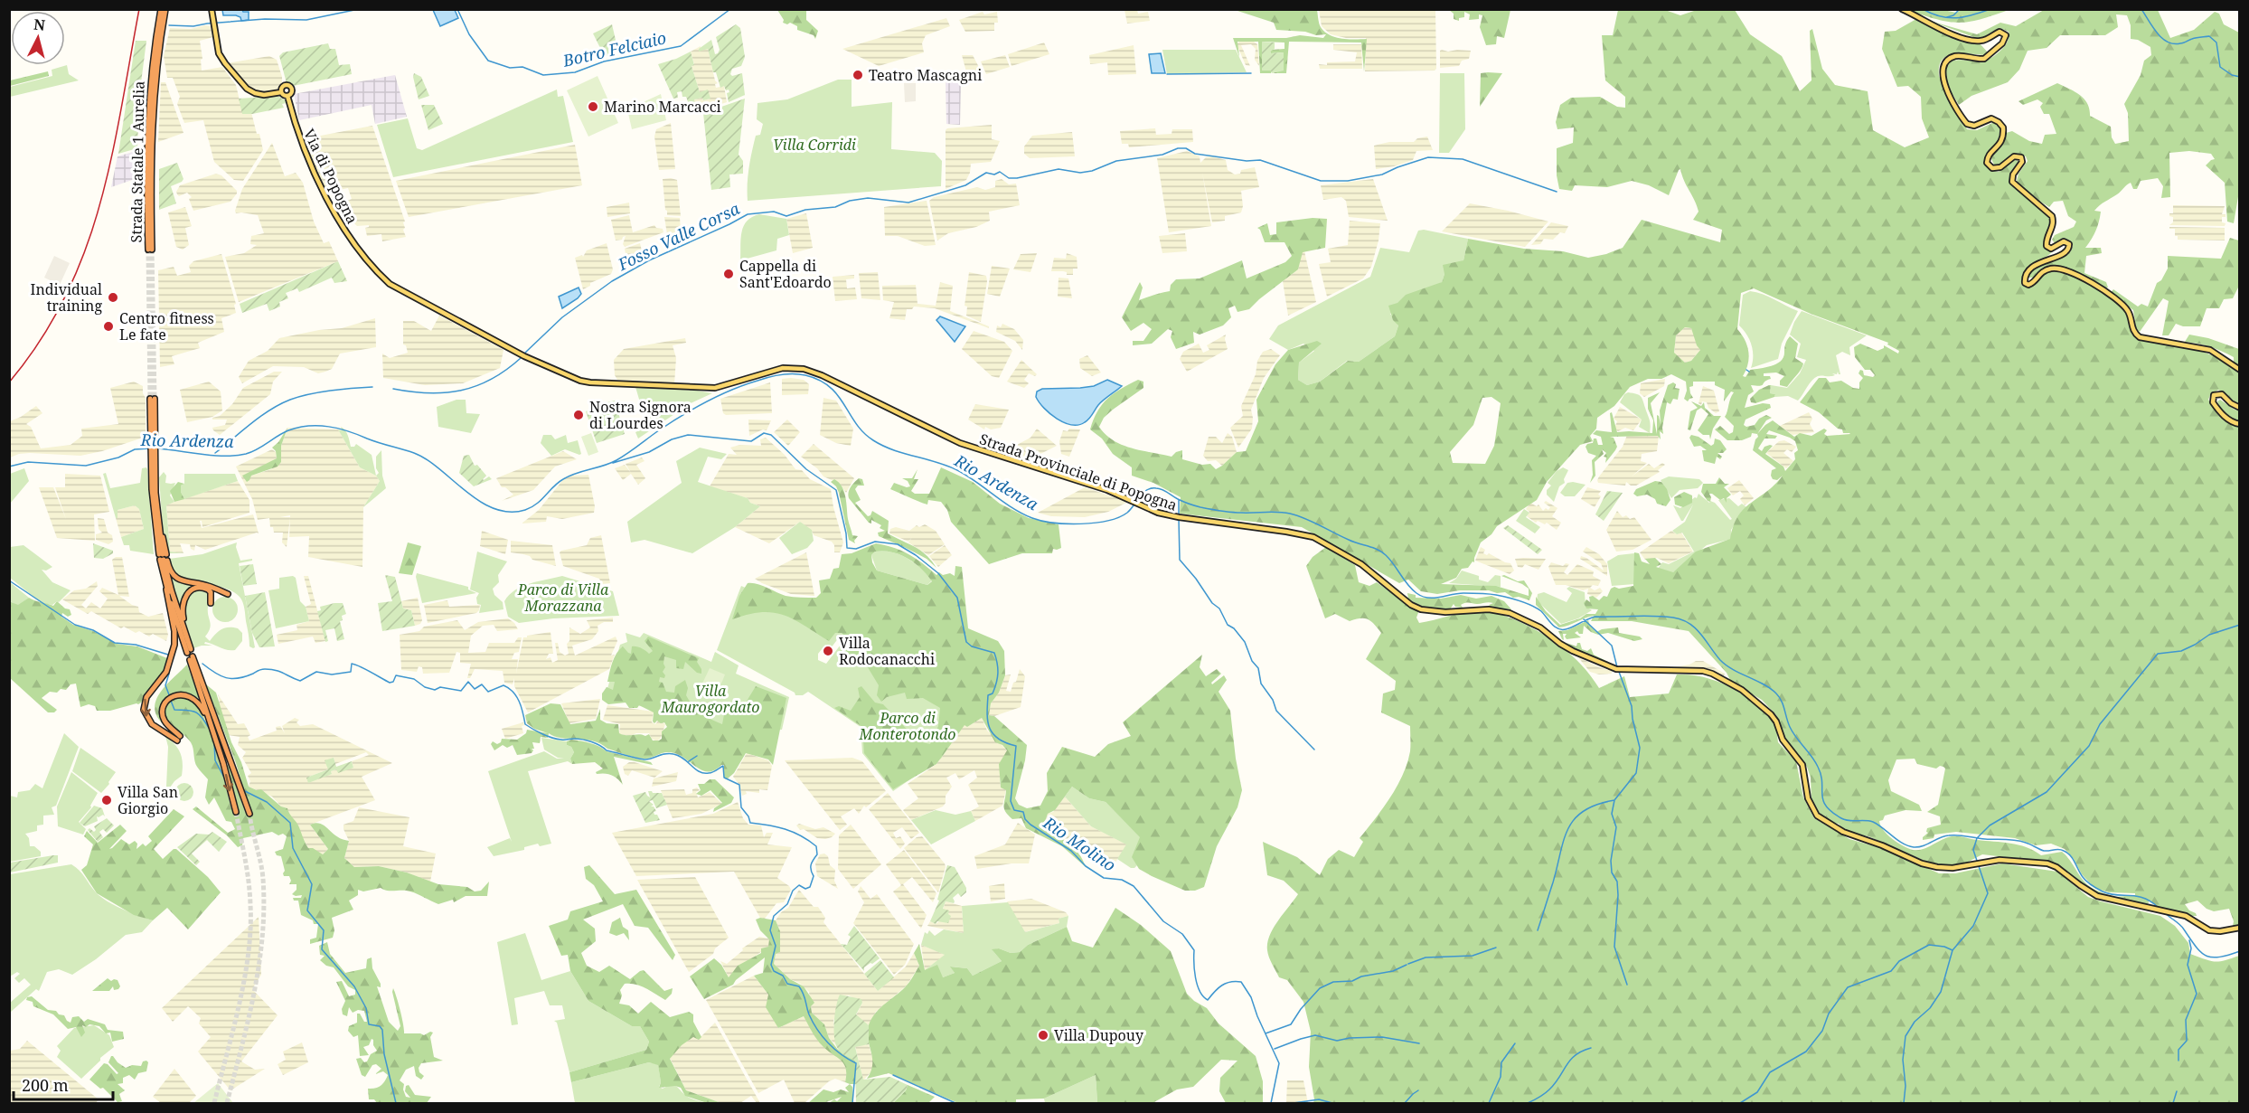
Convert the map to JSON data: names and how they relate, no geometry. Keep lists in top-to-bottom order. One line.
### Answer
{"streets":{"highway":["Strada Statale 1 Aurelia"],"main road":["Via di Popogna","Strada Provinciale di Popogna"]},"crossings":[["Via di Popogna","Strada Provinciale di Popogna"]],"water":["Botro Felciaio","Fosso Valle Corsa","Rio Ardenza","Rio Molino"],"parks":["Villa Corridi","Parco di Villa Morazzana","Villa Maurogordato","Parco di Monterotondo"],"places":["Teatro Mascagni","Marino Marcacci","Cappella di Sant'Edoardo","Individual training","Centro fitness Le fate","Nostra Signora di Lourdes","Villa Rodocanacchi","Villa San Giorgio","Villa Dupouy"],"scale_bar":"200 m","north":"top"}
